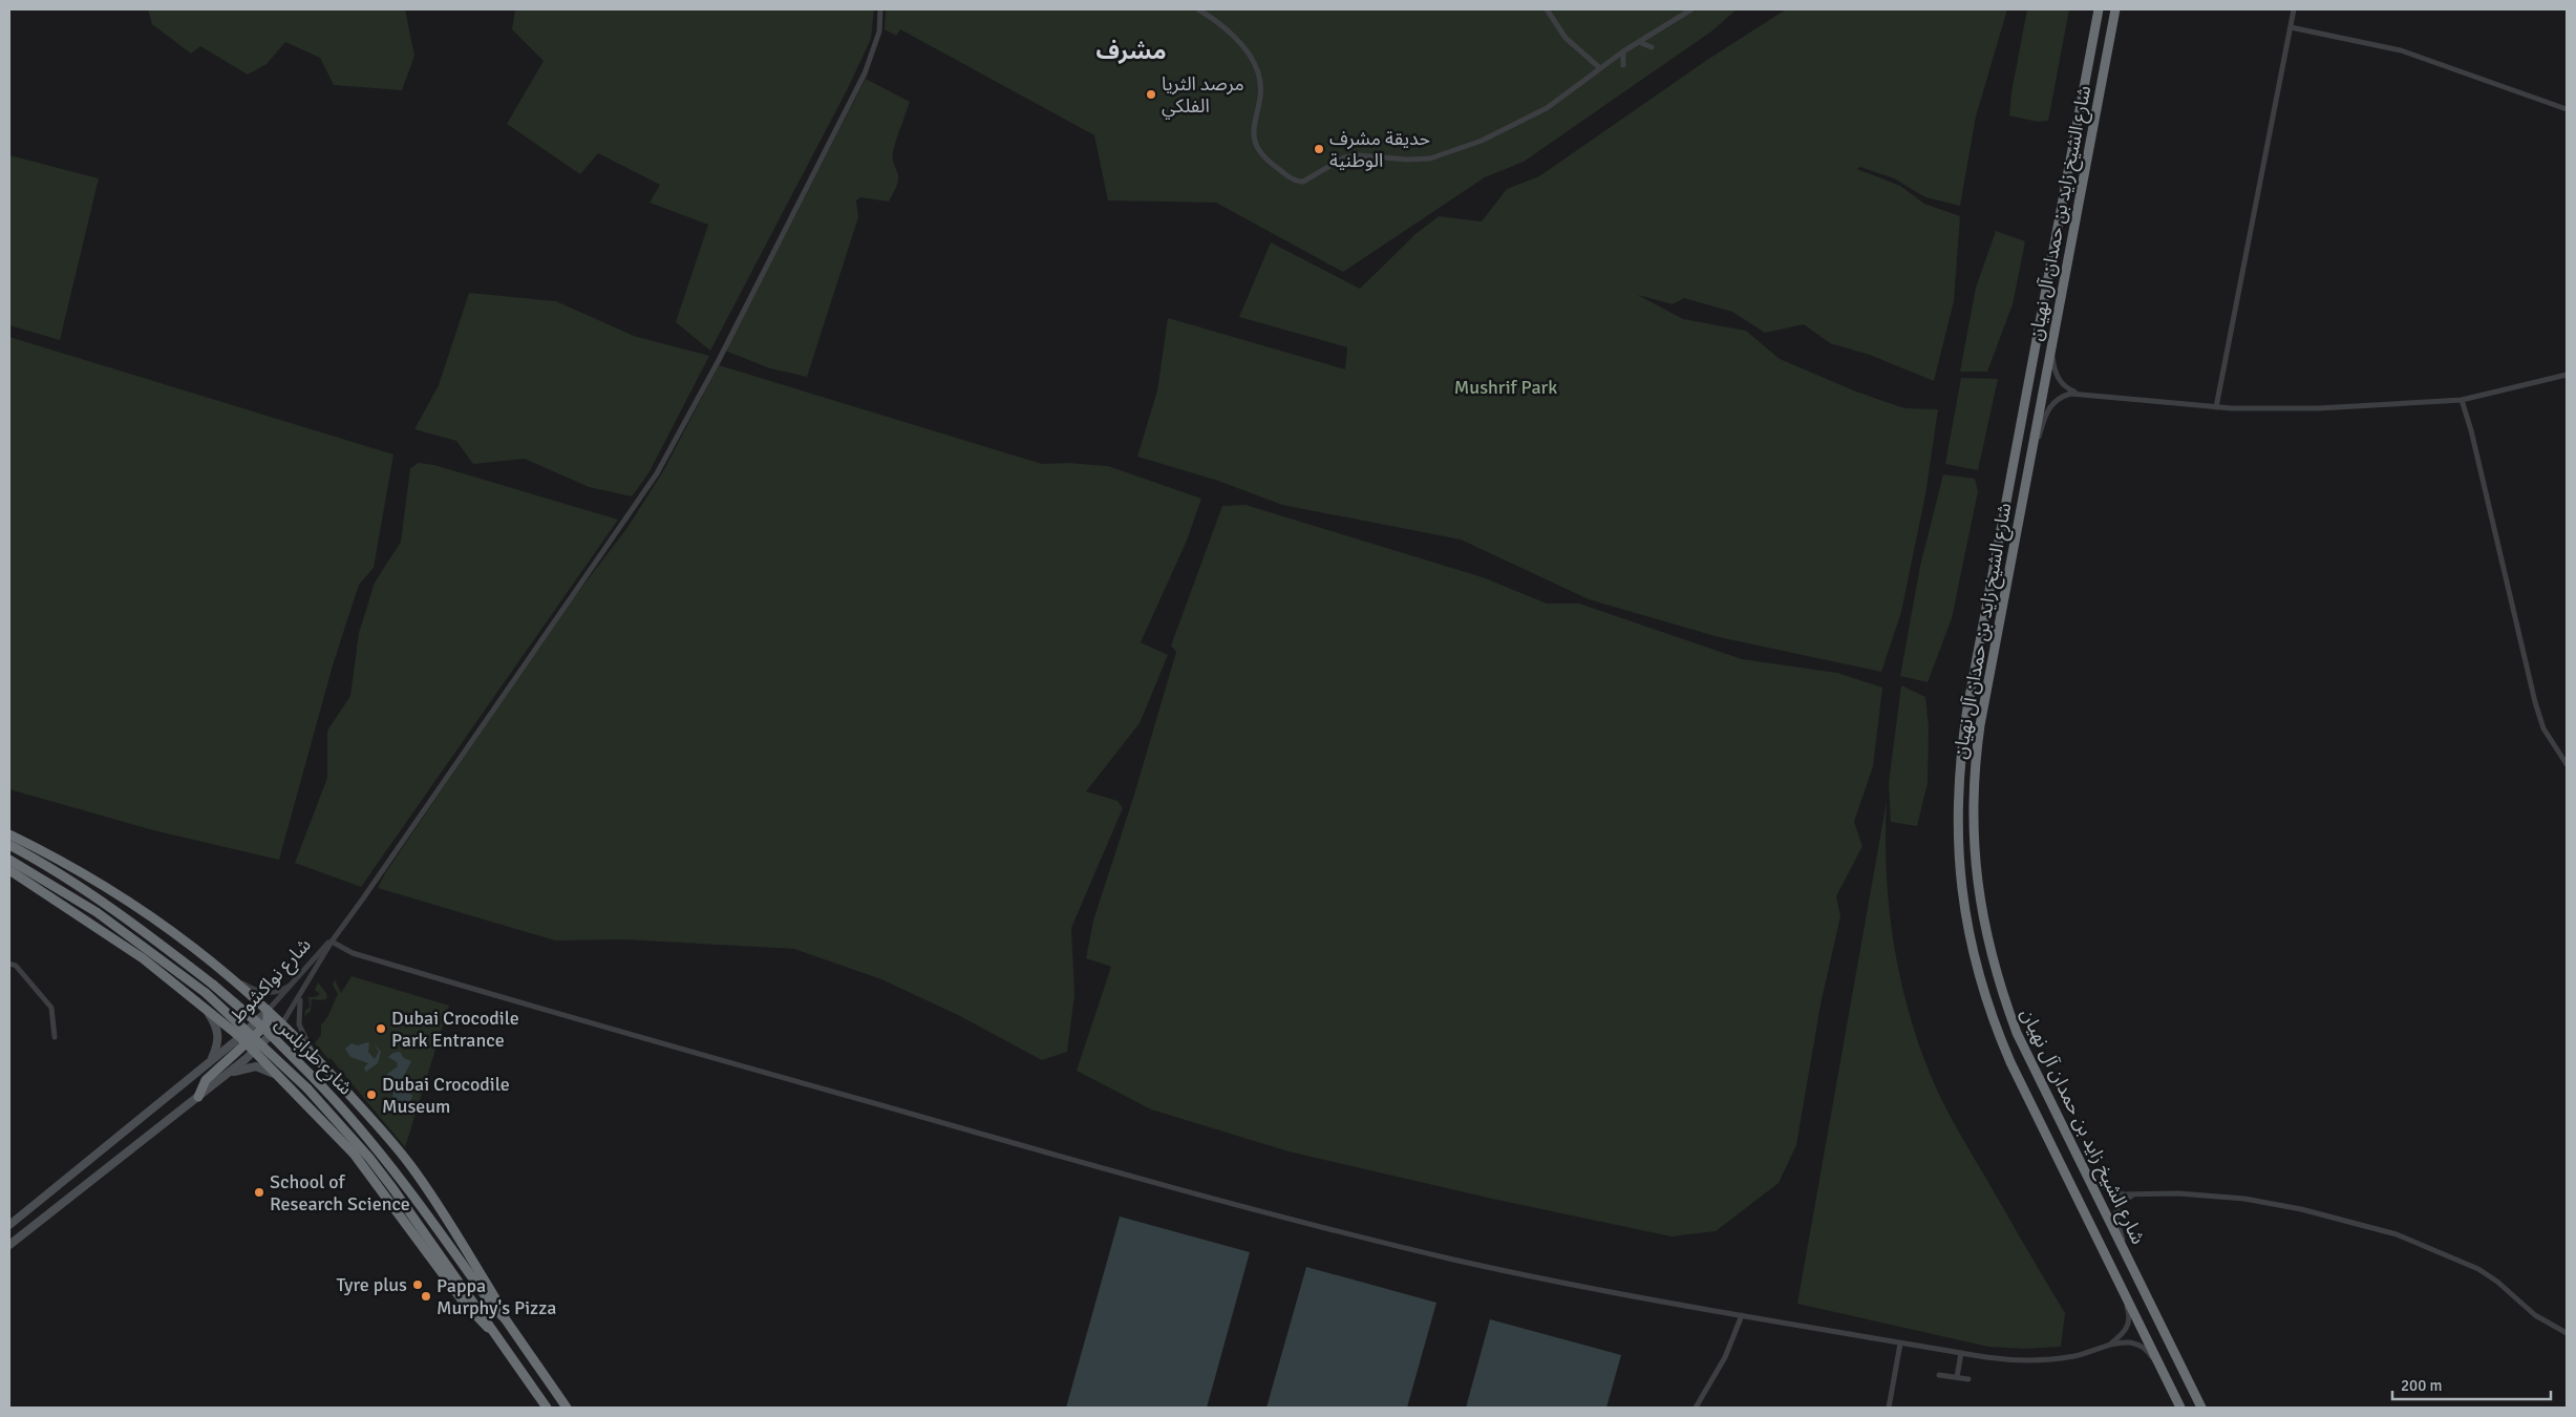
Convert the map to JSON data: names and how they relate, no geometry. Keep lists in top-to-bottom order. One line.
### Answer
{"streets":{"highway":["شارع الشيخ زايد بن حمدان آل نهيان","شارع طرابلس"],"street":["شارع نواكشوط"]},"districts":["مشرف"],"parks":["Mushrif Park"],"places":["مرصد الثريا الفلكي","حديقة مشرف الوطنية","Dubai Crocodile Park Entrance","Dubai Crocodile Museum","School of Research Science","Tyre plus","Pappa Murphy's Pizza"],"scale_bar":"200 m"}
